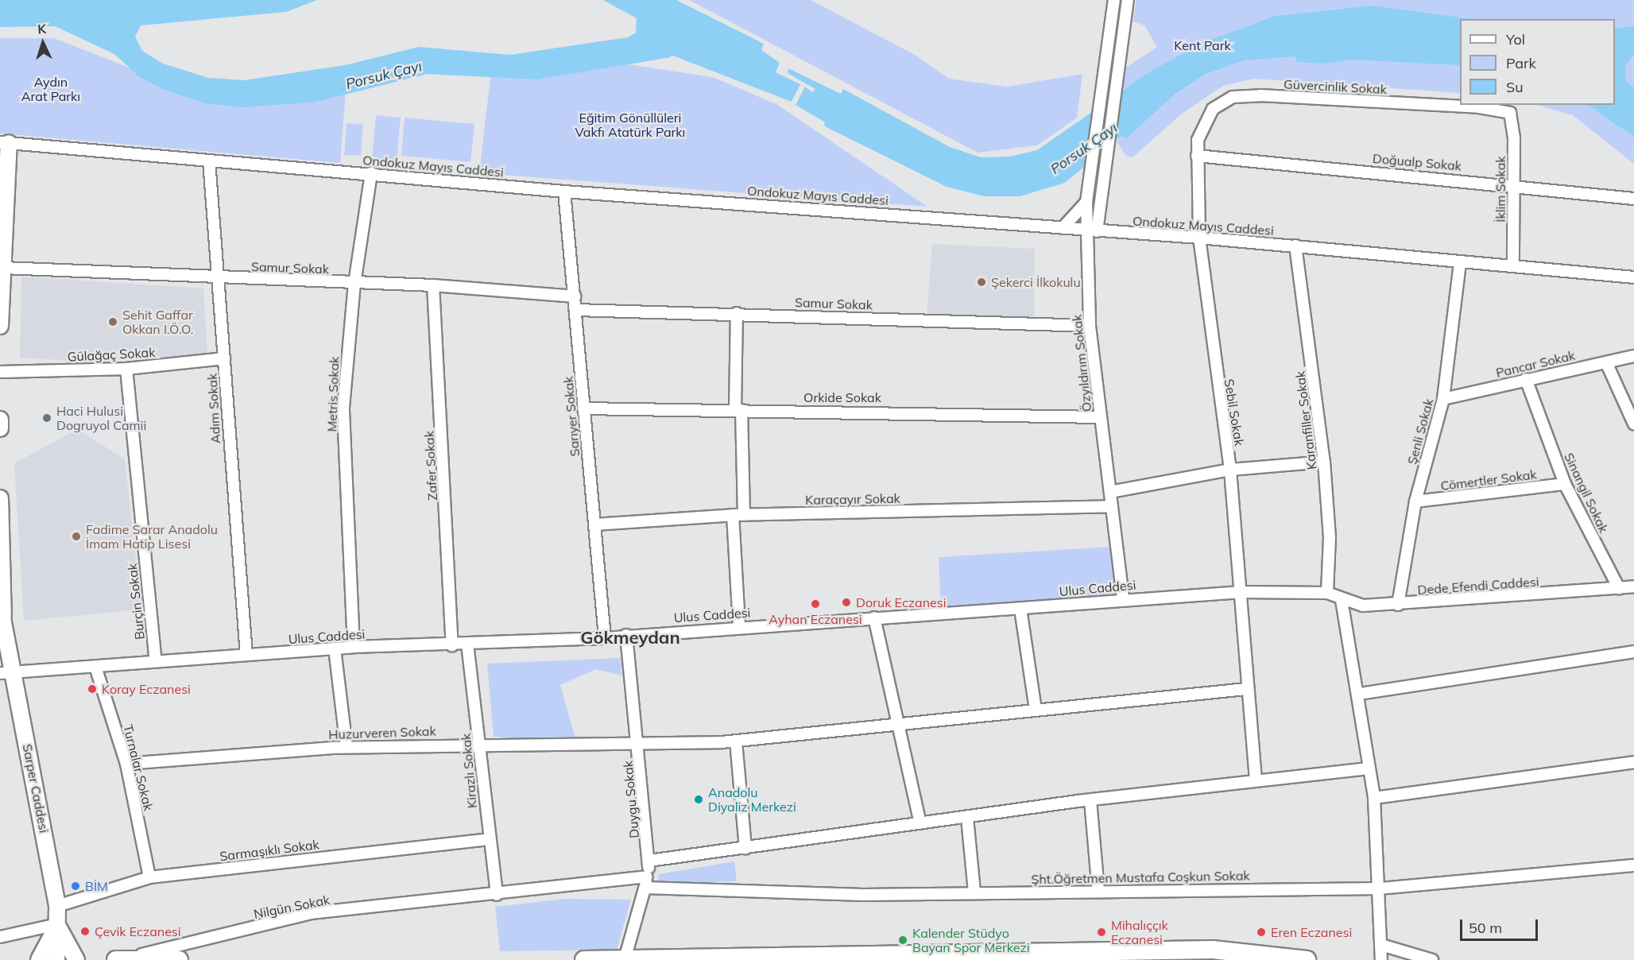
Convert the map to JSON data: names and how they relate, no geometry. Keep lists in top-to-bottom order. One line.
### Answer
{"streets":{"main road":["Sarper Caddesi"],"street":["Güvercinlik Sokak","Doğualp Sokak","Ondokuz Mayıs Caddesi","İklim Sokak","Samur Sokak","Gülağaç Sokak","Özyıldırım Sokak","Pancar Sokak","Metris Sokak","Orkide Sokak","Adım Sokak","Sebil Sokak","Sarıyer Sokak","Karanfiller Sokak","Şenli Sokak","Zafer Sokak","Cömertler Sokak","Sinangil Sokak","Karaçayır Sokak","Dede Efendi Caddesi","Ulus Caddesi","Burçin Sokak","Huzurveren Sokak","Turnalar Sokak","Kirazlı Sokak","Duygu Sokak","Sarmaşıklı Sokak","Şht.Öğretmen Mustafa Coşkun Sokak","Nilgün Sokak"]},"crossings":[["Güvercinlik Sokak","Doğualp Sokak"],["Güvercinlik Sokak","Ondokuz Mayıs Caddesi"],["Güvercinlik Sokak","İklim Sokak"],["Güvercinlik Sokak","Sebil Sokak"],["Doğualp Sokak","İklim Sokak"],["Ondokuz Mayıs Caddesi","İklim Sokak"],["Ondokuz Mayıs Caddesi","Özyıldırım Sokak"],["Ondokuz Mayıs Caddesi","Metris Sokak"],["Ondokuz Mayıs Caddesi","Adım Sokak"],["Ondokuz Mayıs Caddesi","Sebil Sokak"],["Ondokuz Mayıs Caddesi","Sarıyer Sokak"],["Ondokuz Mayıs Caddesi","Karanfiller Sokak"],["Ondokuz Mayıs Caddesi","Şenli Sokak"],["Samur Sokak","Özyıldırım Sokak"],["Samur Sokak","Metris Sokak"],["Samur Sokak","Adım Sokak"],["Samur Sokak","Sarıyer Sokak"],["Samur Sokak","Zafer Sokak"],["Gülağaç Sokak","Adım Sokak"],["Gülağaç Sokak","Burçin Sokak"],["Özyıldırım Sokak","Orkide Sokak"],["Özyıldırım Sokak","Karaçayır Sokak"],["Özyıldırım Sokak","Ulus Caddesi"],["Pancar Sokak","Şenli Sokak"],["Pancar Sokak","Sinangil Sokak"],["Metris Sokak","Ulus Caddesi"],["Orkide Sokak","Sarıyer Sokak"],["Adım Sokak","Ulus Caddesi"],["Sebil Sokak","Ulus Caddesi"],["Sebil Sokak","Huzurveren Sokak"],["Sarıyer Sokak","Karaçayır Sokak"],["Sarıyer Sokak","Ulus Caddesi"],["Karanfiller Sokak","Dede Efendi Caddesi"],["Karanfiller Sokak","Ulus Caddesi"],["Şenli Sokak","Cömertler Sokak"],["Şenli Sokak","Dede Efendi Caddesi"],["Zafer Sokak","Ulus Caddesi"],["Cömertler Sokak","Sinangil Sokak"],["Sinangil Sokak","Dede Efendi Caddesi"],["Dede Efendi Caddesi","Ulus Caddesi"],["Ulus Caddesi","Burçin Sokak"],["Ulus Caddesi","Turnalar Sokak"],["Ulus Caddesi","Kirazlı Sokak"],["Ulus Caddesi","Sarper Caddesi"],["Ulus Caddesi","Duygu Sokak"],["Huzurveren Sokak","Turnalar Sokak"],["Huzurveren Sokak","Kirazlı Sokak"],["Huzurveren Sokak","Duygu Sokak"],["Turnalar Sokak","Sarmaşıklı Sokak"],["Kirazlı Sokak","Sarmaşıklı Sokak"],["Kirazlı Sokak","Nilgün Sokak"],["Sarper Caddesi","Sarmaşıklı Sokak"],["Duygu Sokak","Şht.Öğretmen Mustafa Coşkun Sokak"],["Duygu Sokak","Nilgün Sokak"]],"districts":["Gökmeydan"],"water":["Porsuk Çayı"],"parks":["Kent Park","Aydın Arat Parkı","Eğitim Gönüllüleri Vakfı Atatürk Parkı"],"places":["Şekerci İlkokulu","Sehit Gaffar Okkan I.Ö.O.","Haci Hulusi Dogruyol Camii","Fadime Sarar Anadolu İmam Hatip Lisesi","Doruk Eczanesi","Ayhan Eczanesi","Koray Eczanesi","Anadolu Diyaliz Merkezi","BİM","Çevik Eczanesi","Mihalıççık Eczanesi","Eren Eczanesi","Kalender Stüdyo Bayan Spor Merkezi"],"legend":["Yol","Park","Su"],"scale_bar":"50 m","north":"top"}
